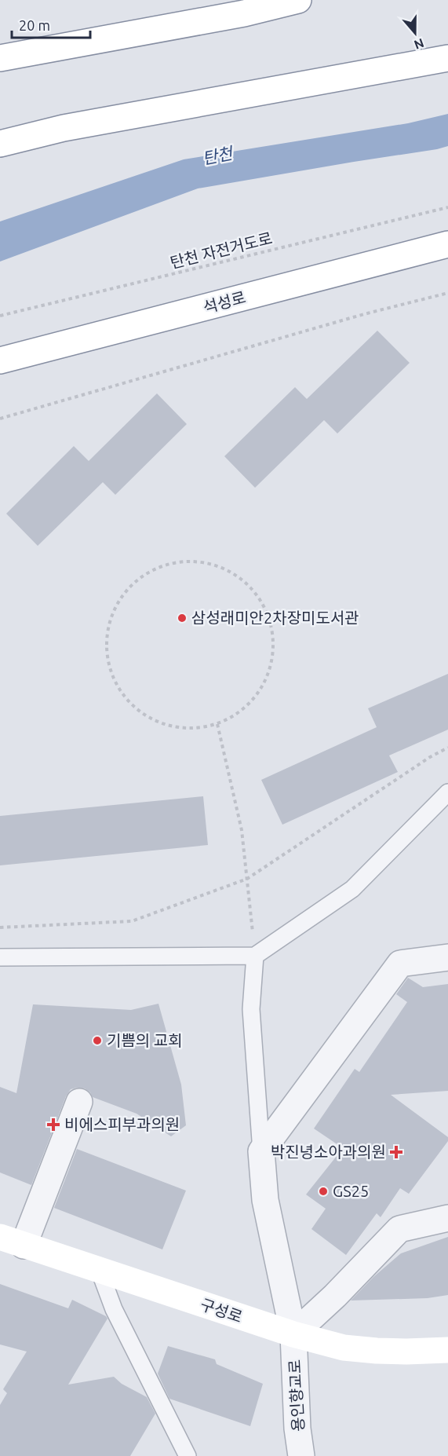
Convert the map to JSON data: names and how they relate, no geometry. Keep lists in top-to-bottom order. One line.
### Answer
{"streets":{"main road":["석성로","구성로"],"street":["용인향교로"],"path":["탄천 자전거도로"]},"crossings":[["구성로","용인향교로"]],"water":["탄천"],"places":{"other":["삼성래미안2차장미도서관","기쁨의 교회","GS25"],"health":["비에스피부과의원","박진녕소아과의원"]},"scale_bar":"20 m","north":"bottom"}
